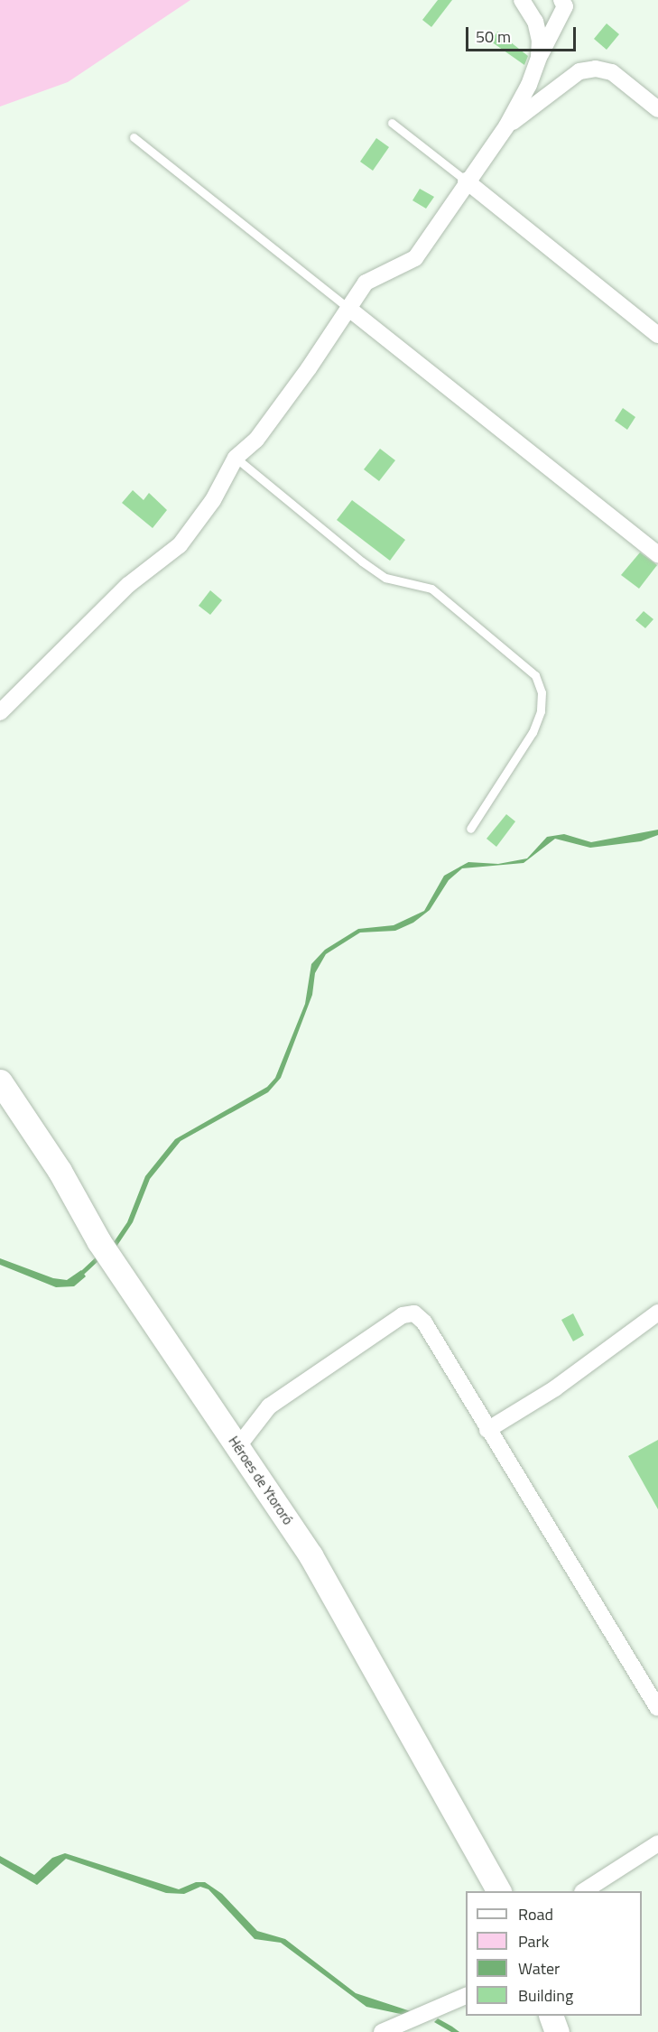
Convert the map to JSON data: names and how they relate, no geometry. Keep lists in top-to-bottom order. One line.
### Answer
{"streets":{"main road":["Héroes de Ytororó"]},"legend":["Road","Park","Water","Building"],"scale_bar":"50 m"}
